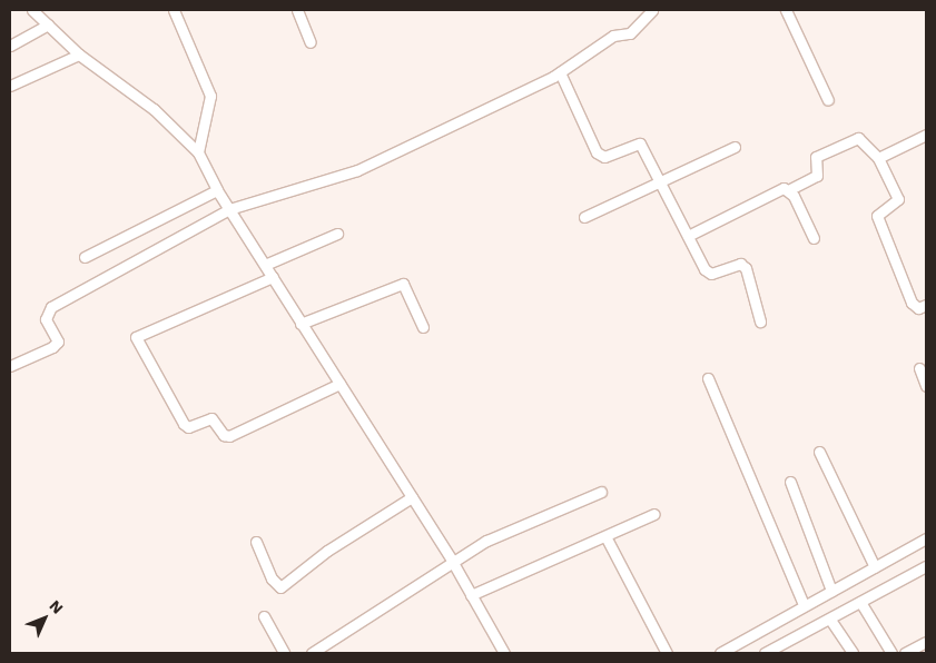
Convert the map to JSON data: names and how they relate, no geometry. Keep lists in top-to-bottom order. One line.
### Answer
{"north":"top right"}
